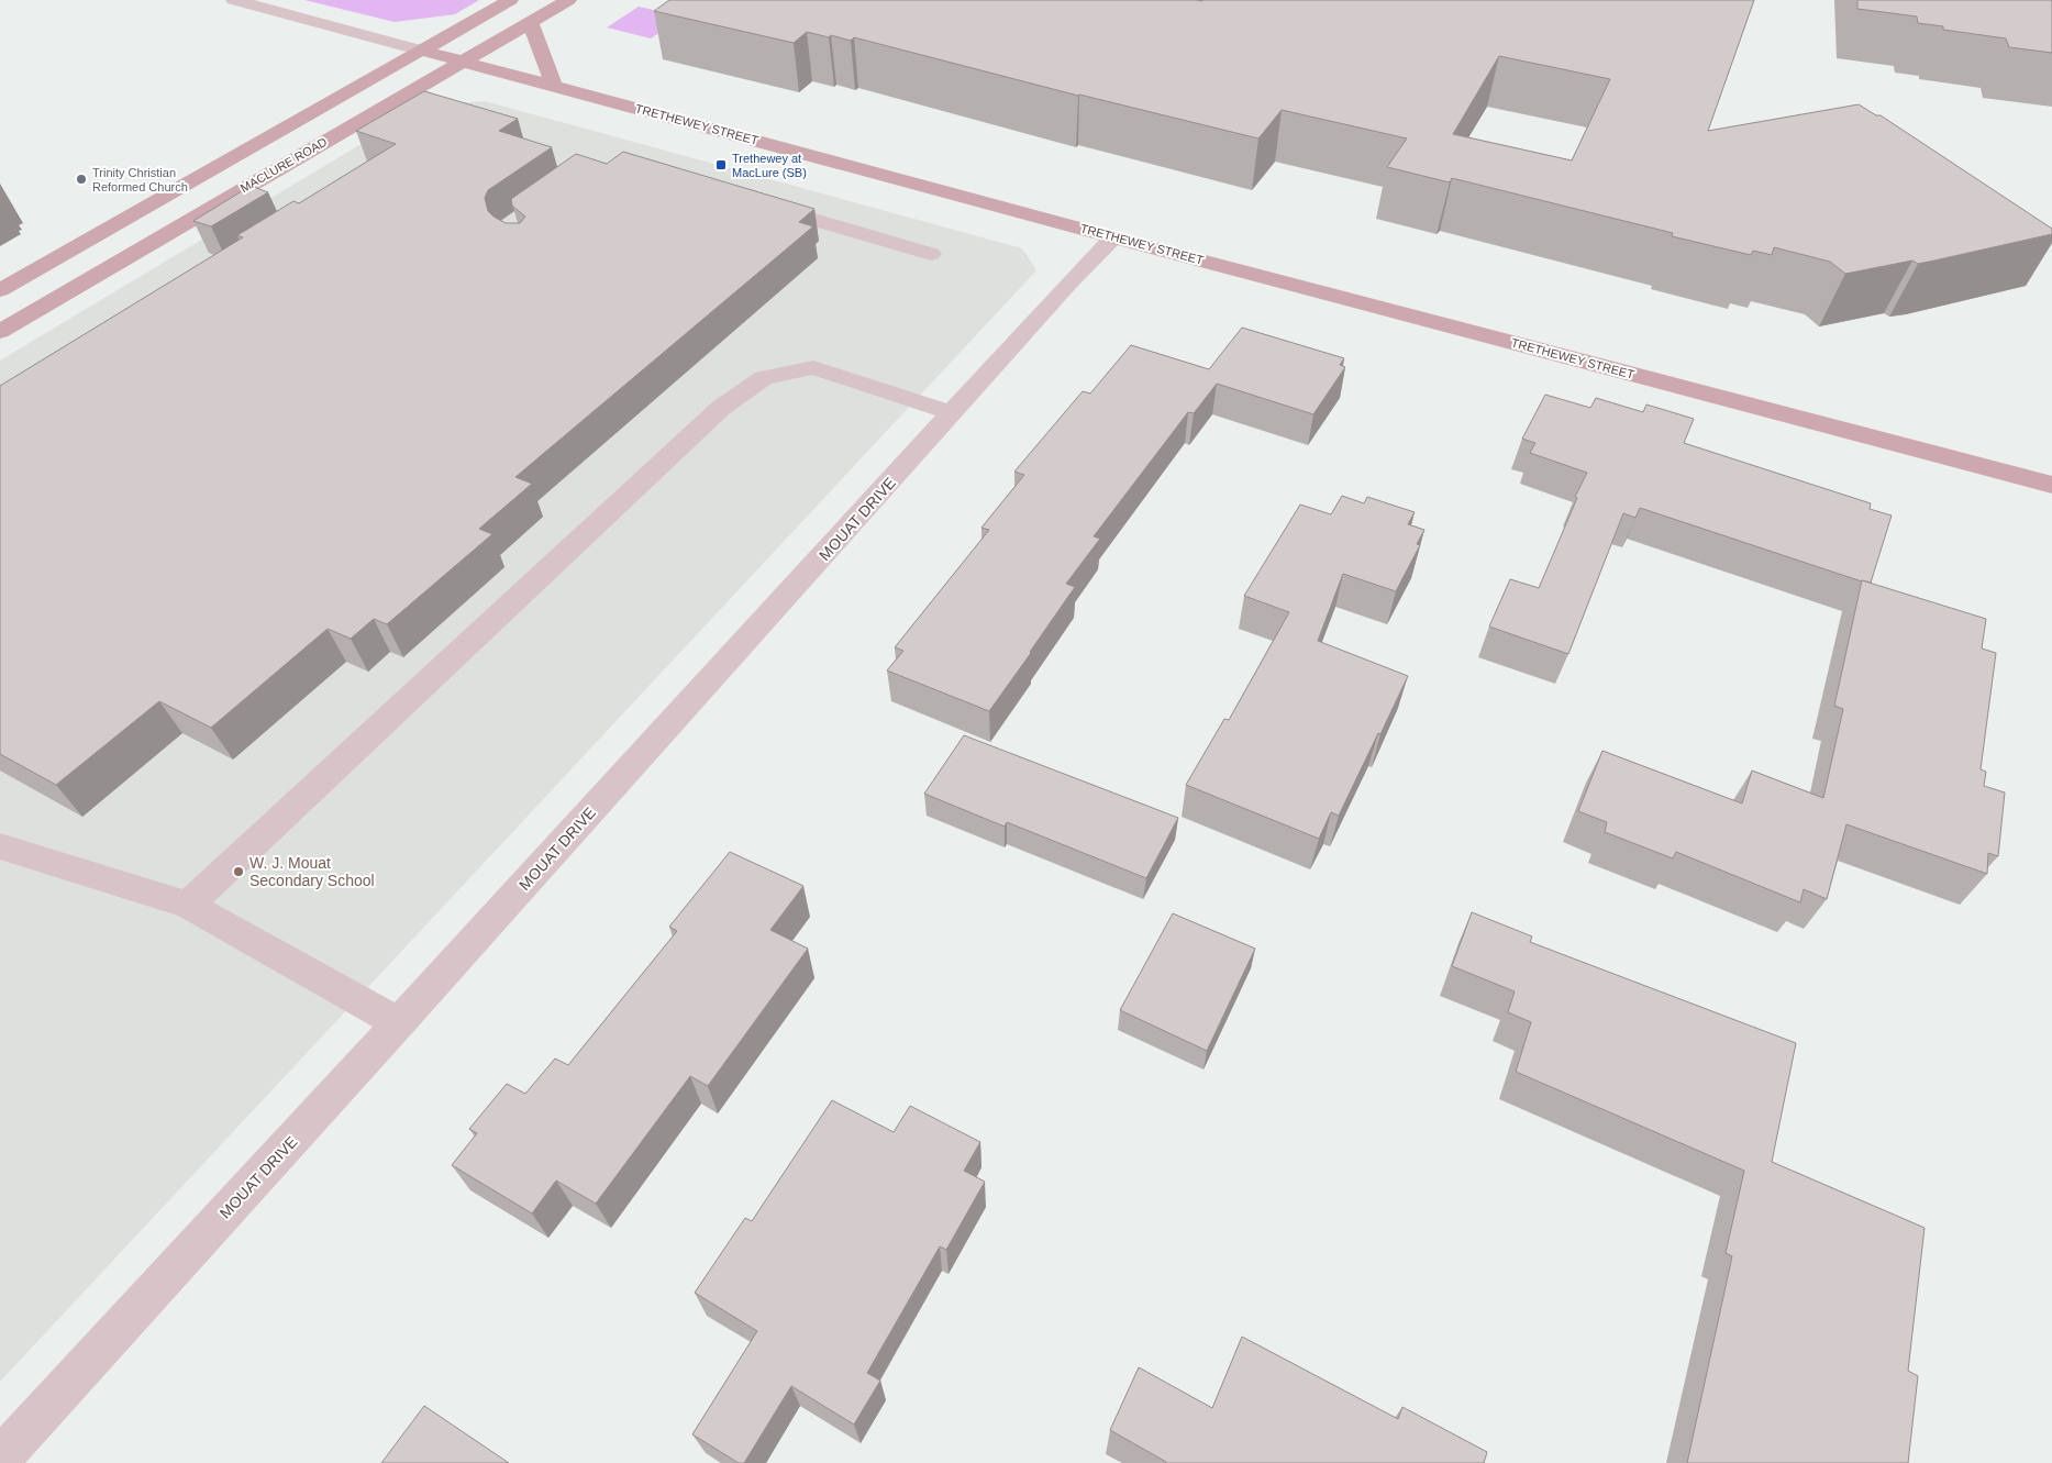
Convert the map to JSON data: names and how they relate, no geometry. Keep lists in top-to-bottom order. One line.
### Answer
{"streets":{"main road":["TRETHEWEY STREET","MACLURE ROAD"],"street":["MOUAT DRIVE"]},"crossings":[["TRETHEWEY STREET","MACLURE ROAD"],["TRETHEWEY STREET","MOUAT DRIVE"]],"places":{"transit":["Trethewey at MacLure (SB)"],"other":["Trinity Christian Reformed Church","W. J. Mouat Secondary School"]}}
